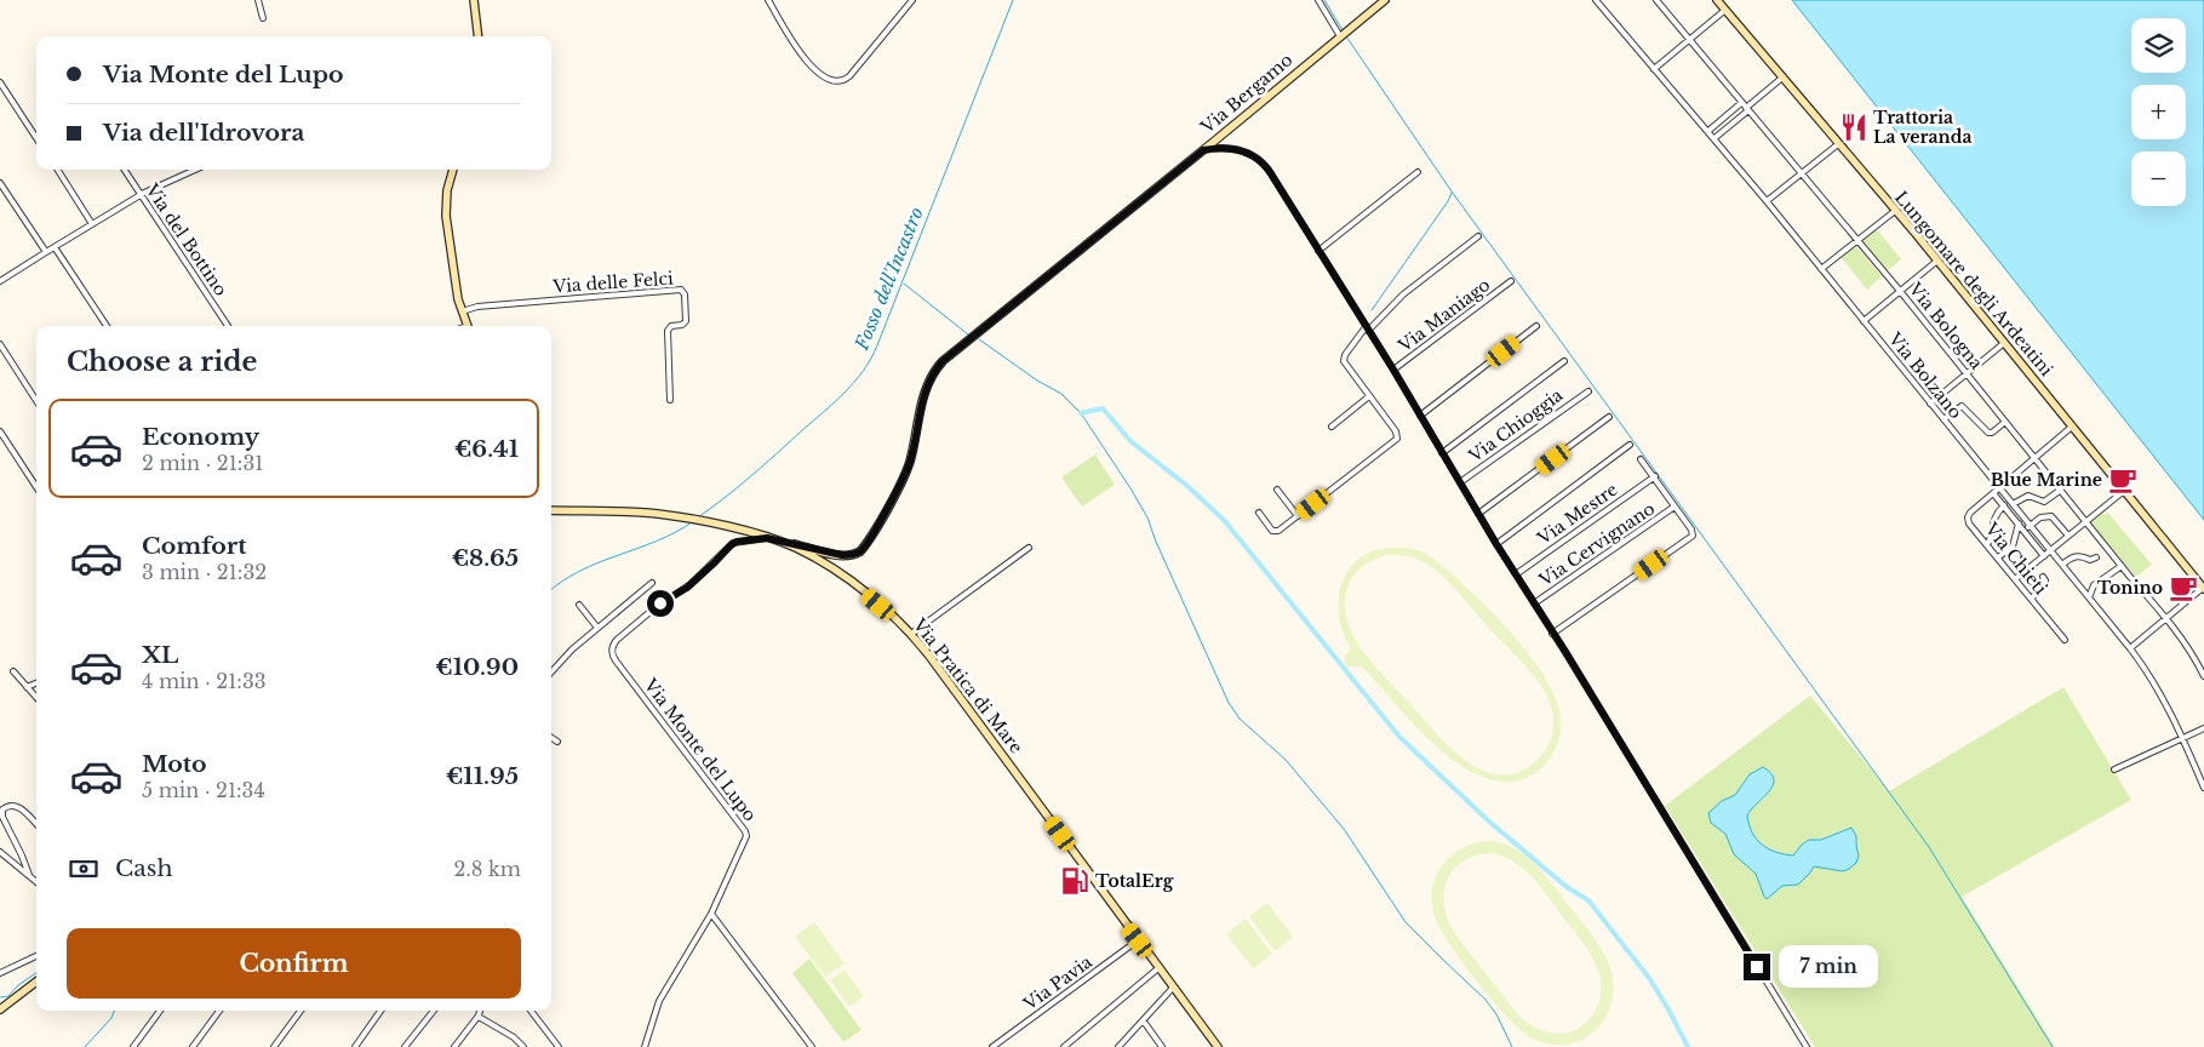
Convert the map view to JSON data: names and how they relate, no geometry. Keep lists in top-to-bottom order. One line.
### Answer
{"streets":{"street":["Via Bergamo","Via del Bottino","Via delle Felci","Lungomare degli Ardeatini","Via Maniago","Via Bologna","Via Bolzano","Via Chioggia","Via Mestre","Via Cervignano","Via Chieti","Via Pratica di Mare","Via Monte del Lupo","Via Pavia"]},"crossings":[["Via Bergamo","Via Pratica di Mare"],["Via Bergamo","Via Monte del Lupo"],["Lungomare degli Ardeatini","Via Chieti"],["Via Bologna","Via Chieti"],["Via Bolzano","Via Chieti"],["Via Pratica di Mare","Via Monte del Lupo"],["Via Pratica di Mare","Via Pavia"]],"water":["Fosso dell'Incastro"],"places":{"restaurant":["Trattoria La veranda"],"cafe":["Blue Marine","Tonino"],"fuel station":["TotalErg"]},"page":{"map_buttons":["+","−"],"banner":["Via Monte del Lupo","Via dell'Idrovora"],"heading":"Choose a ride","list":[{"name":"Economy","note":"2 min · 21:31","value":"€6.41"},{"name":"Comfort","note":"3 min · 21:32","value":"€8.65"},{"name":"XL","note":"4 min · 21:33","value":"€10.90"},{"name":"Moto","note":"5 min · 21:34","value":"€11.95"}],"pay":["Cash","2.8 km"],"buttons":"Confirm","bubble":"7 min"}}
